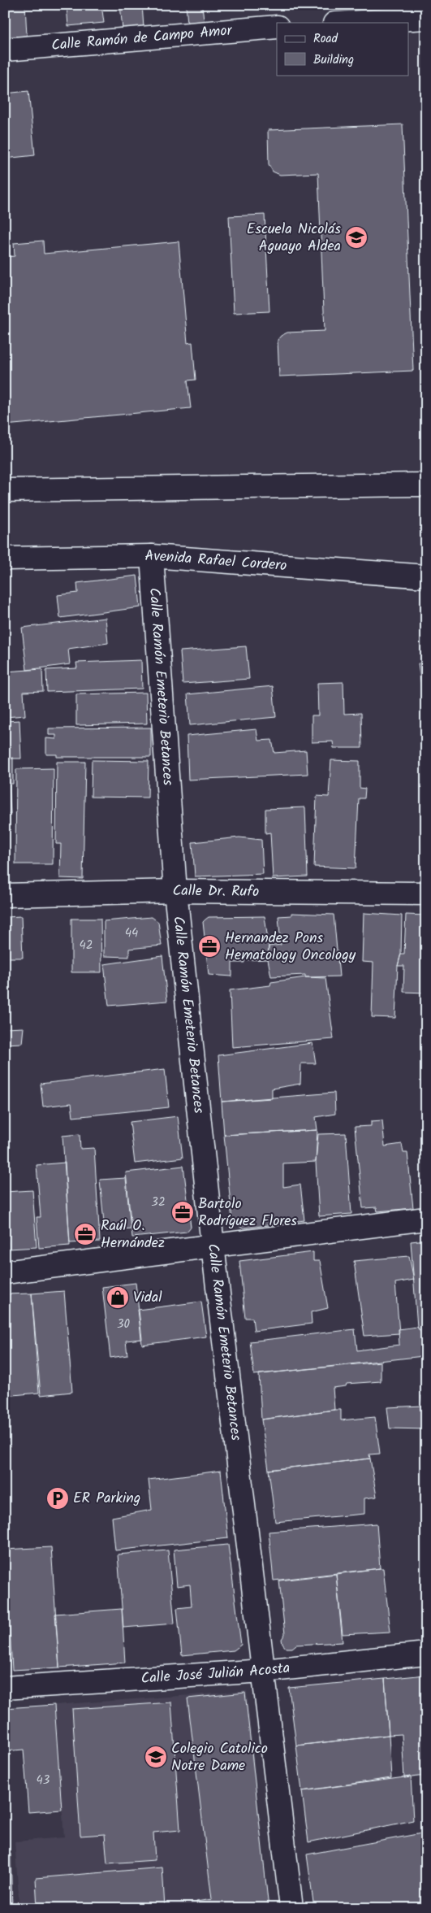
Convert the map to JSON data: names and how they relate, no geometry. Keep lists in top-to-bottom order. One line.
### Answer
{"streets":{"main road":["Calle Ramón de Campo Amor","Avenida Rafael Cordero","Calle Ramón Emeterio Betances","Calle Dr. Rufo","Calle José Julián Acosta"]},"crossings":[["Avenida Rafael Cordero","Calle Ramón Emeterio Betances"],["Calle Ramón Emeterio Betances","Calle Dr. Rufo"],["Calle Ramón Emeterio Betances","Calle José Julián Acosta"]],"places":{"school or university":["Escuela Nicolás Aguayo Aldea","Colegio Catolico Notre Dame"],"office":["Hernandez Pons Hematology Oncology","Bartolo Rodríguez Flores","Raúl O. Hernández"],"shop":["Vidal"],"parking":["ER Parking"]},"house_numbers":["44","42","32","30","43"],"legend":["Road","Building"]}
